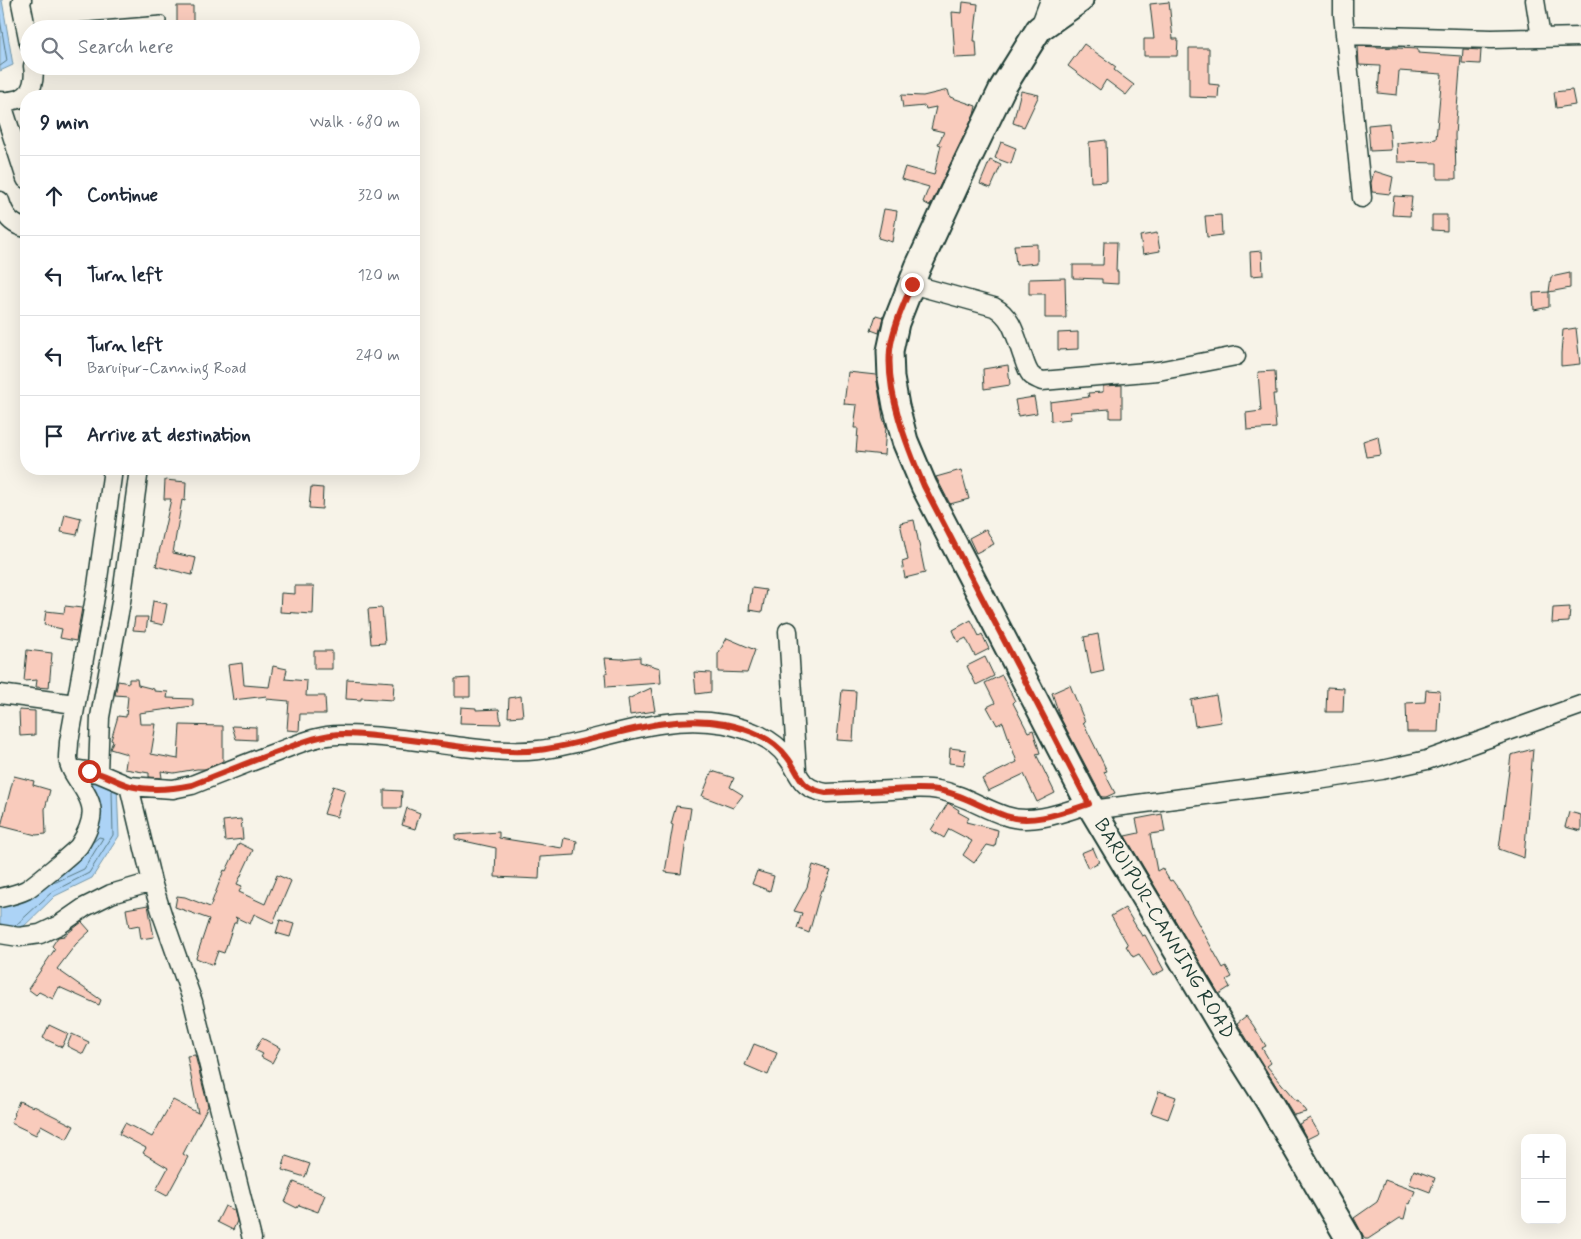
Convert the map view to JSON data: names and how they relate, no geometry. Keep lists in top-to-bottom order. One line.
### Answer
{"streets":{"main road":["BARUIPUR-CANNING ROAD"]},"page":{"search":"Search here","heading":["9 min","Walk · 680 m"],"list":[["Continue","320 m"],["Turn left","120 m"],["Turn left","Baruipur-Canning Road","240 m"],"Arrive at destination"],"map_buttons":["+","−"]}}
